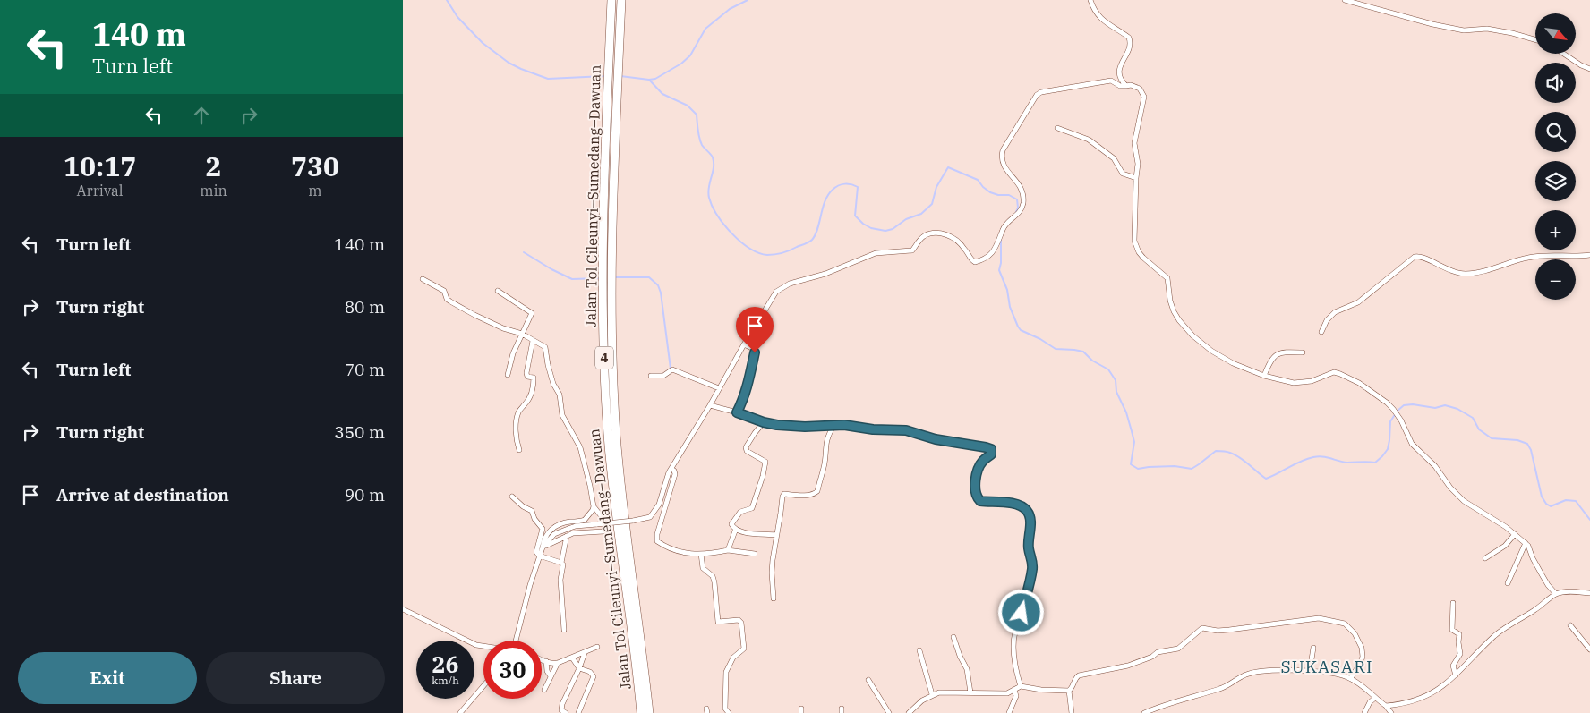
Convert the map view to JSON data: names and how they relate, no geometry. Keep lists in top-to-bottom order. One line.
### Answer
{"streets":{"highway":["Jalan Tol Cileunyi–Sumedang–Dawuan","4"]},"districts":["SUKASARI"],"north":"bottom right","page":{"turn":["140 m","Turn left"],"map_buttons":["+","−"],"eta":["10:17","Arrival","2","min","730","m"],"list":[{"name":"Turn left","value":"140 m"},{"name":"Turn right","value":"80 m"},{"name":"Turn left","value":"70 m"},{"name":"Turn right","value":"350 m"},{"name":"Arrive at destination","value":"90 m"}],"speed":"26 km/h","limit":"30","buttons":["Exit","Share"]}}
